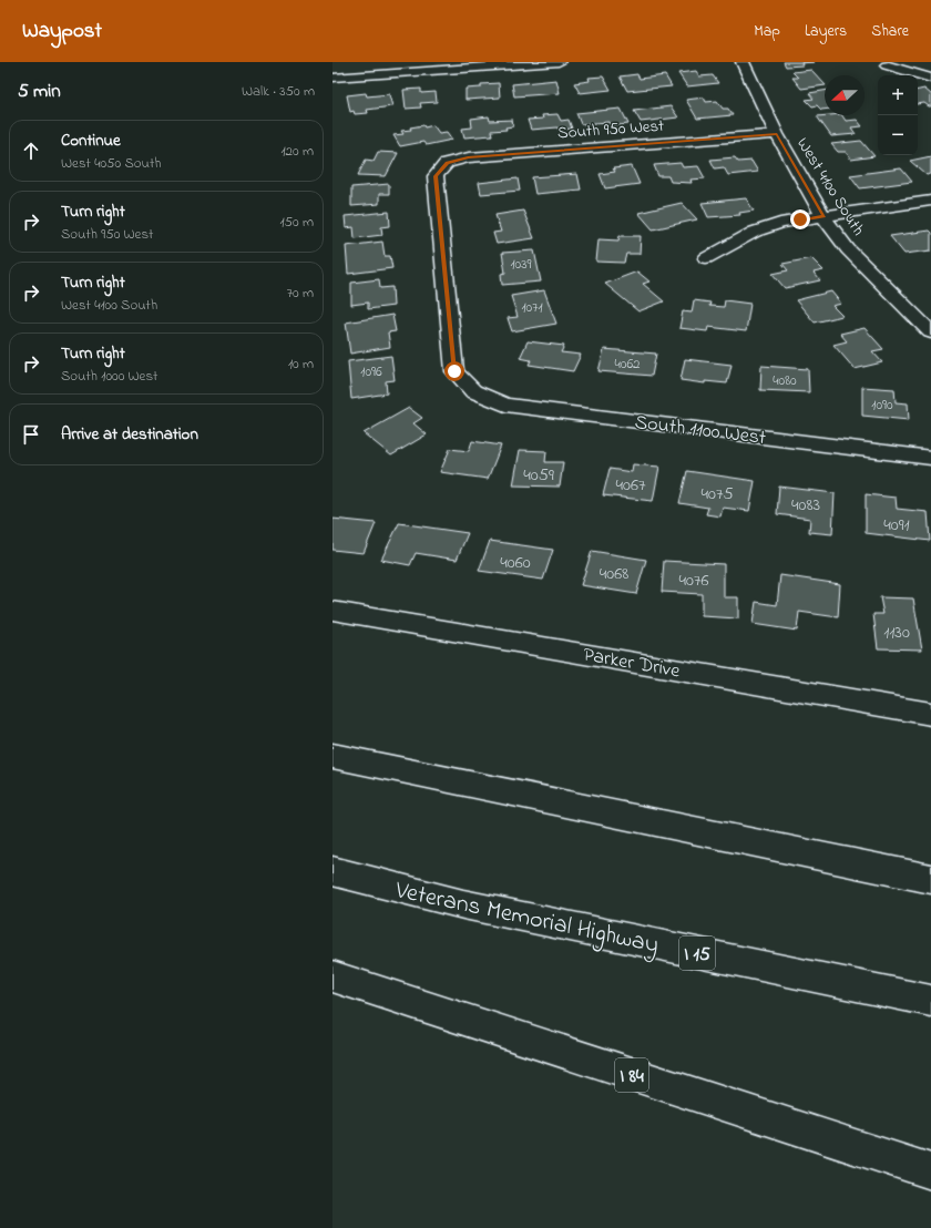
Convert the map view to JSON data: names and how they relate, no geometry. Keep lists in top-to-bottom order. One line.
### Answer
{"streets":{"main road":["South 950 West","West 4100 South","South 1100 West","Parker Drive","Veterans Memorial Highway","I 15","I 84"]},"crossings":[["South 950 West","West 4100 South"],["South 950 West","South 1100 West"]],"house_numbers":["1039","1071","4062","1096","4080","1090","4059","4067","4075","4083","4091","4060","4068","4076","1130"],"north":"left","page":{"header":"Waypost","nav":["Map","Layers","Share"],"heading":["5 min","Walk · 350 m"],"map_buttons":["+","−"],"list":[["Continue","West 4050 South","120 m"],["Turn right","South 950 West","150 m"],["Turn right","West 4100 South","70 m"],["Turn right","South 1000 West","10 m"],"Arrive at destination"]}}
